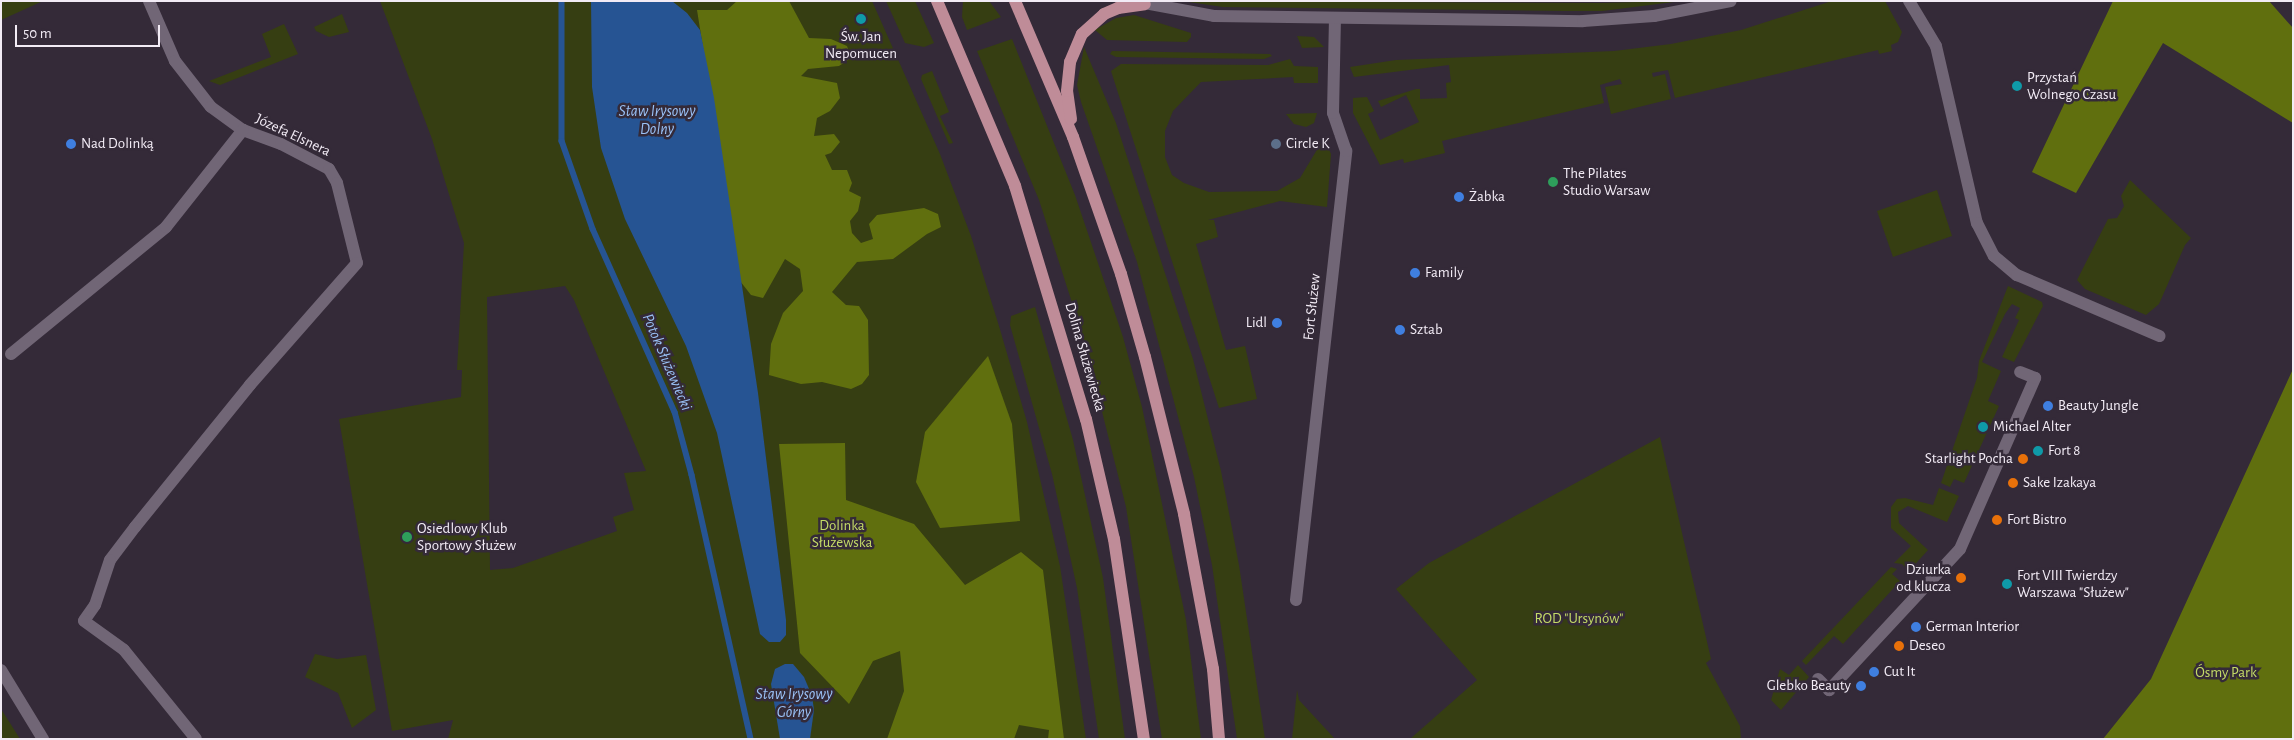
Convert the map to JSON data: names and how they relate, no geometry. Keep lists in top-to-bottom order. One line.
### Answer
{"streets":{"main road":["Dolina Służewiecka"],"street":["Józefa Elsnera","Fort Służew"]},"water":["Staw Irysowy Dolny","Potok Służewiecki","Staw Irysowy Górny"],"parks":["Dolinka Służewska","ROD \"Ursynów\"","Ósmy Park"],"places":["Św. Jan Nepomucen","Przystań Wolnego Czasu","Nad Dolinką","Circle K","The Pilates Studio Warsaw","Żabka","Family","Lidl","Sztab","Beauty Jungle","Michael Alter","Fort 8","Starlight Pocha","Sake Izakaya","Fort Bistro","Osiedlowy Klub Sportowy Służew","Dziurka od klucza","Fort VIII Twierdzy Warszawa \"Służew\"","German Interior","Deseo","Cut It","Glebko Beauty"],"scale_bar":"50 m"}
